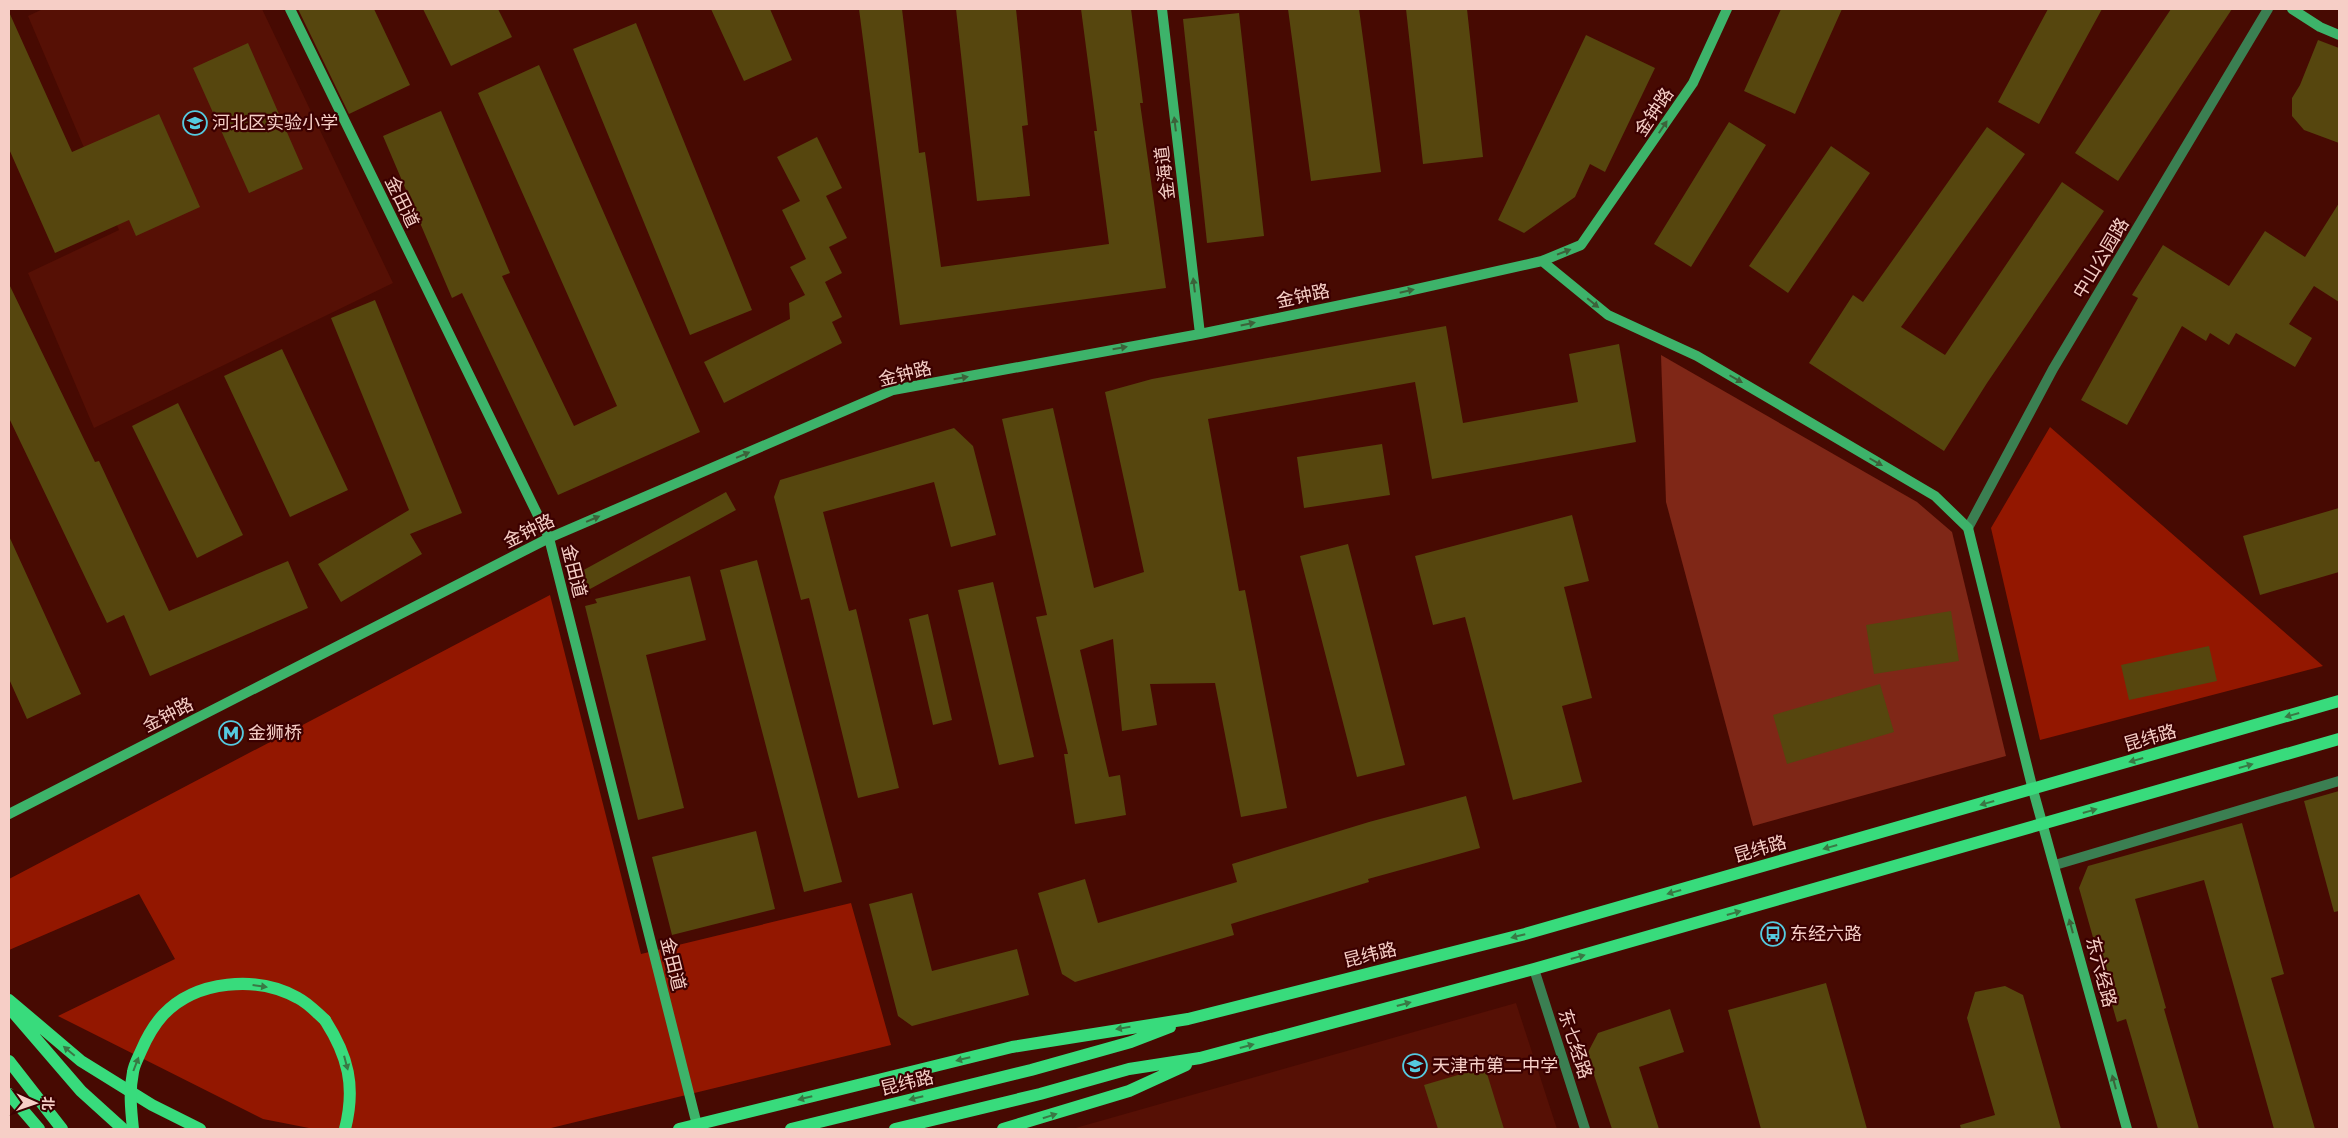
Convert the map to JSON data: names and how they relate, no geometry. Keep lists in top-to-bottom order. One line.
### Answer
{"streets":{"main road":["昆纬路"],"street":["金钟路","金海道","金田道","中山公园路","东六经路","东七经路"]},"crossings":[["金钟路","金海道"],["金钟路","金田道"],["中山公园路","东六经路"],["昆纬路","东六经路"]],"one_way":["金钟路","金海道","东六经路"],"places":{"school or university":["河北区实验小学","天津市第二中学"],"metro station":["金狮桥"],"bus stop":["东经六路"]},"north":"right"}
